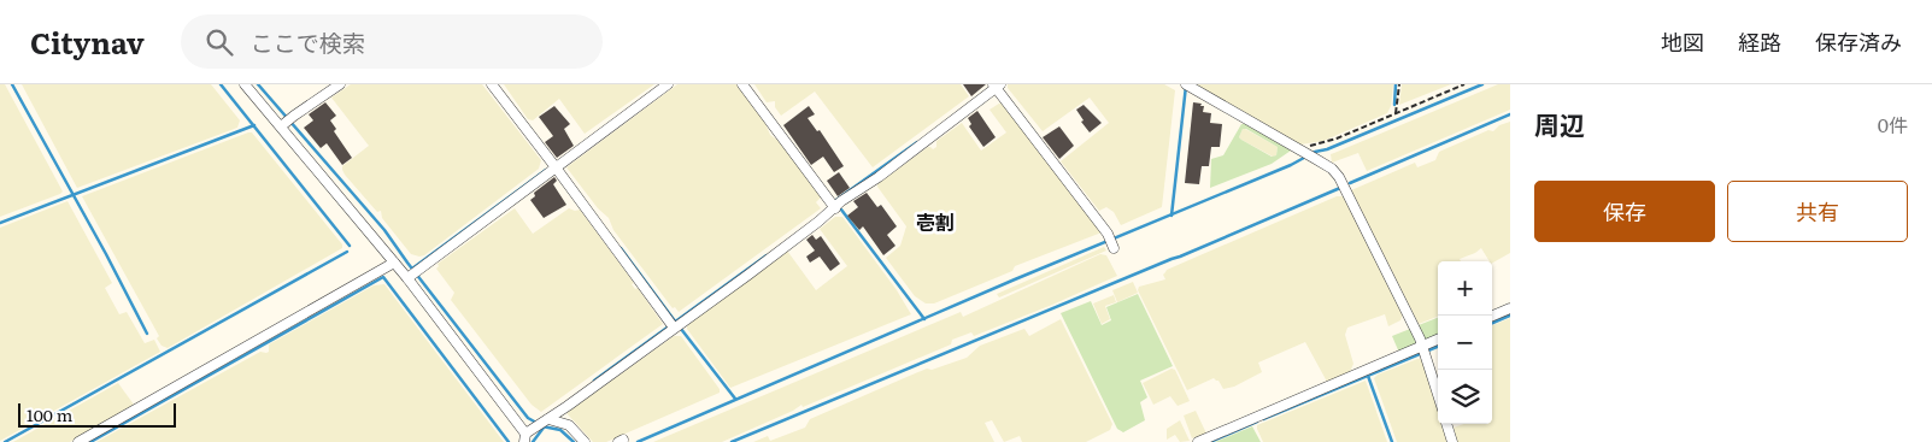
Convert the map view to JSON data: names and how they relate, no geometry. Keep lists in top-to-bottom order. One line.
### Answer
{"districts":["壱割"],"scale_bar":"100 m","page":{"header":"Citynav","search":"ここで検索","nav":["地図","経路","保存済み"],"heading":["周辺","0件"],"buttons":["保存","共有"],"map_buttons":["+","−"],"scale":"100 m"}}
